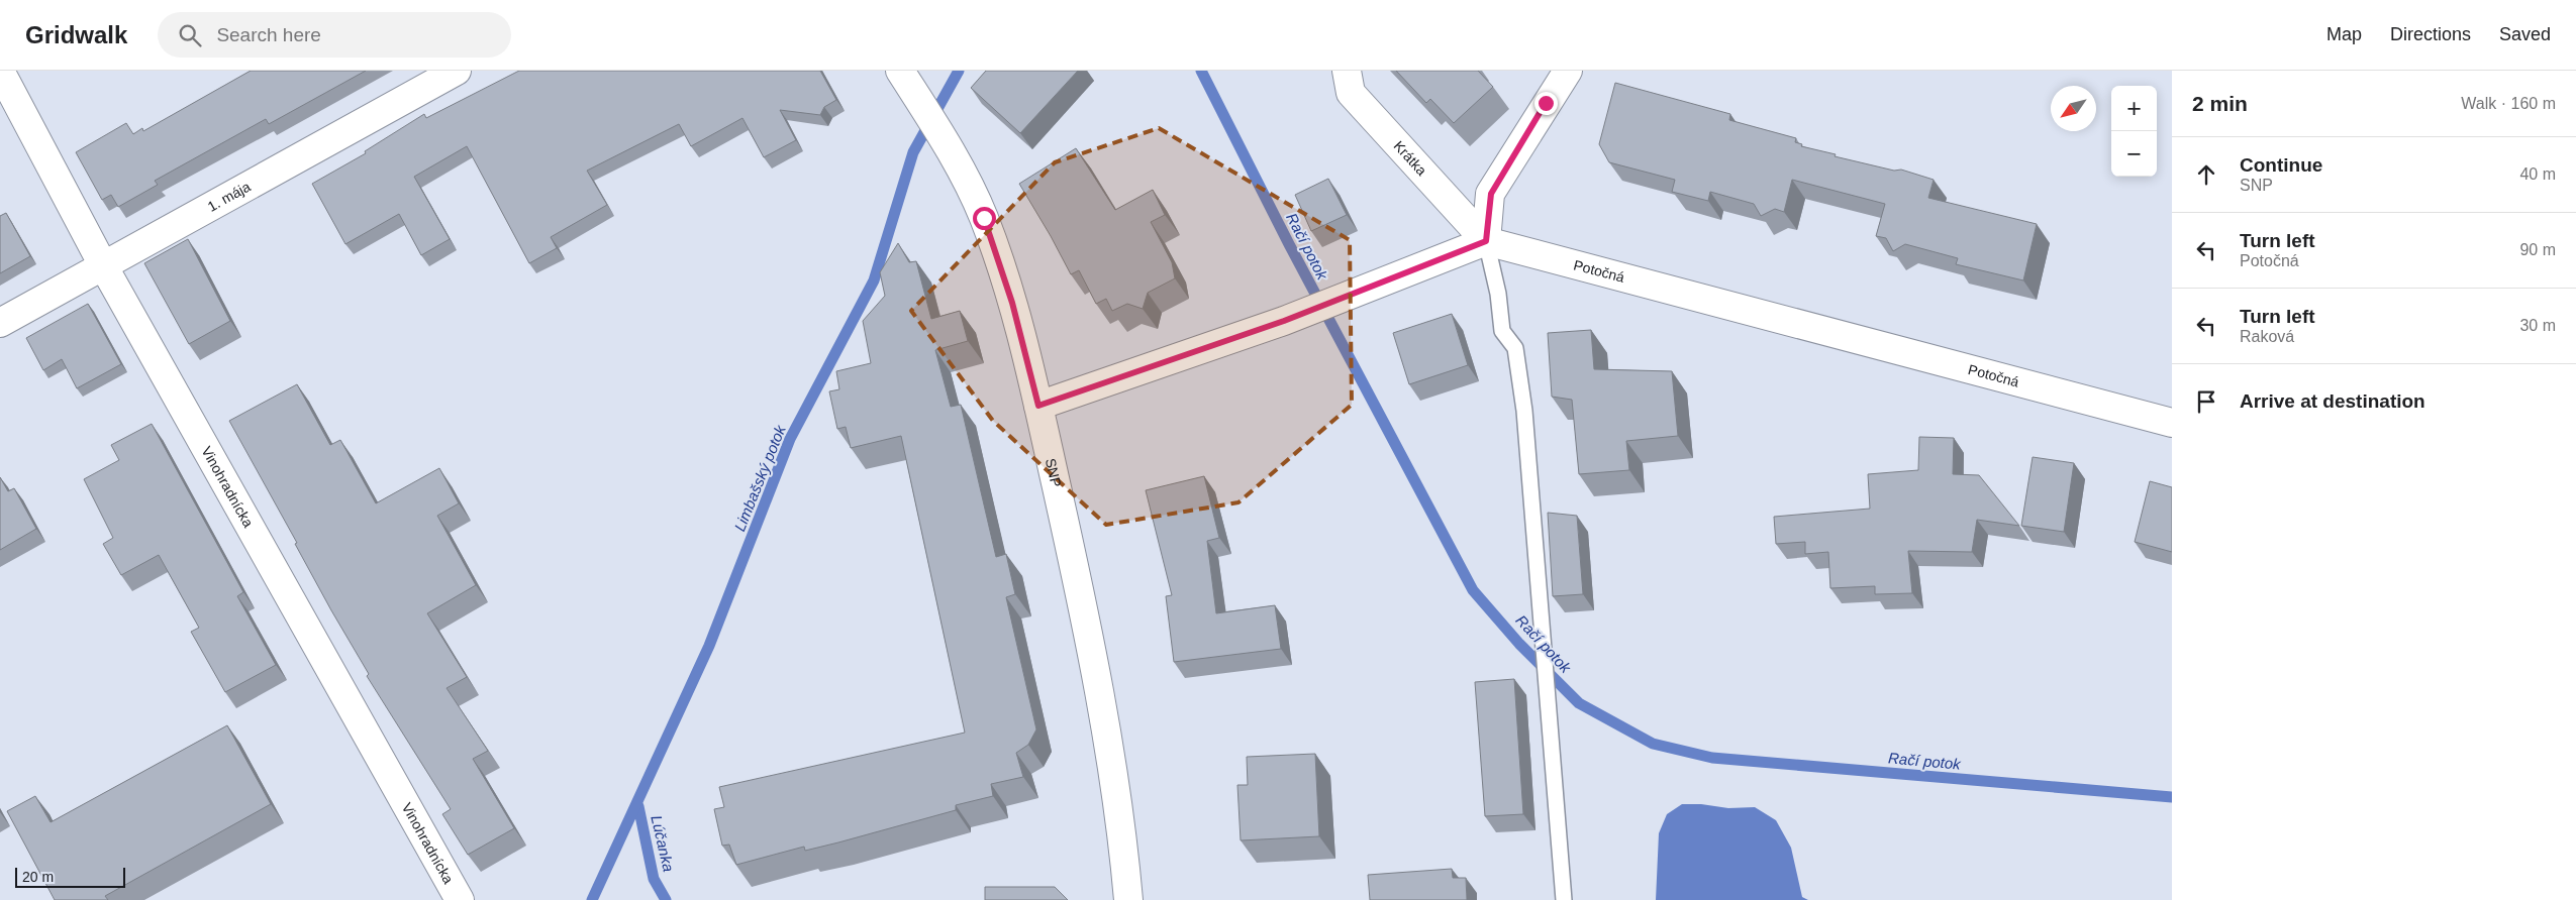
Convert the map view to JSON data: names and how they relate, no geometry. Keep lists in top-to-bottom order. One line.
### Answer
{"streets":{"street":["Krátka","1. mája","Potočná","SNP","Vinohradnícka"]},"crossings":[["Krátka","Potočná"],["1. mája","Vinohradnícka"]],"water":["Račí potok","Limbašský potok","Lúčanka"],"scale_bar":"20 m","north":"bottom left","page":{"header":"Gridwalk","search":"Search here","nav":["Map","Directions","Saved"],"heading":["2 min","Walk · 160 m"],"map_buttons":["+","−"],"list":[["Continue","SNP","40 m"],["Turn left","Potočná","90 m"],["Turn left","Raková","30 m"],"Arrive at destination"],"scale":"20 m"}}
